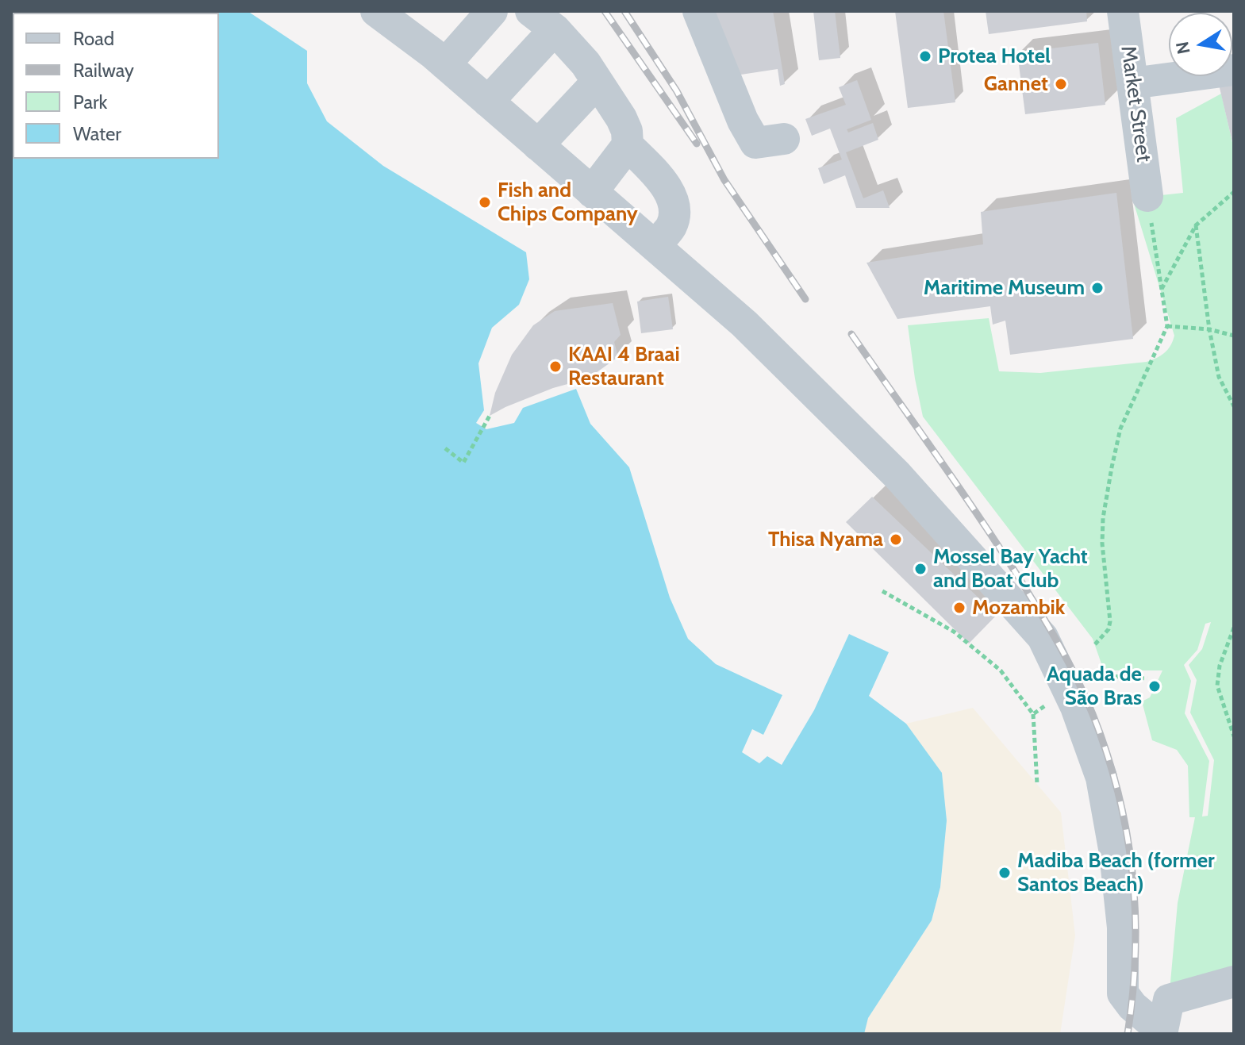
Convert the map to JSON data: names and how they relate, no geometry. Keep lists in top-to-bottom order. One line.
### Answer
{"streets":{"street":["Market Street"]},"places":["Protea Hotel","Gannet","Fish and Chips Company","Maritime Museum","KAAI 4 Braai Restaurant","Thisa Nyama","Mossel Bay Yacht and Boat Club","Mozambik","Aquada de São Bras","Madiba Beach (former Santos Beach)"],"legend":["Road","Railway","Park","Water"],"north":"left"}
